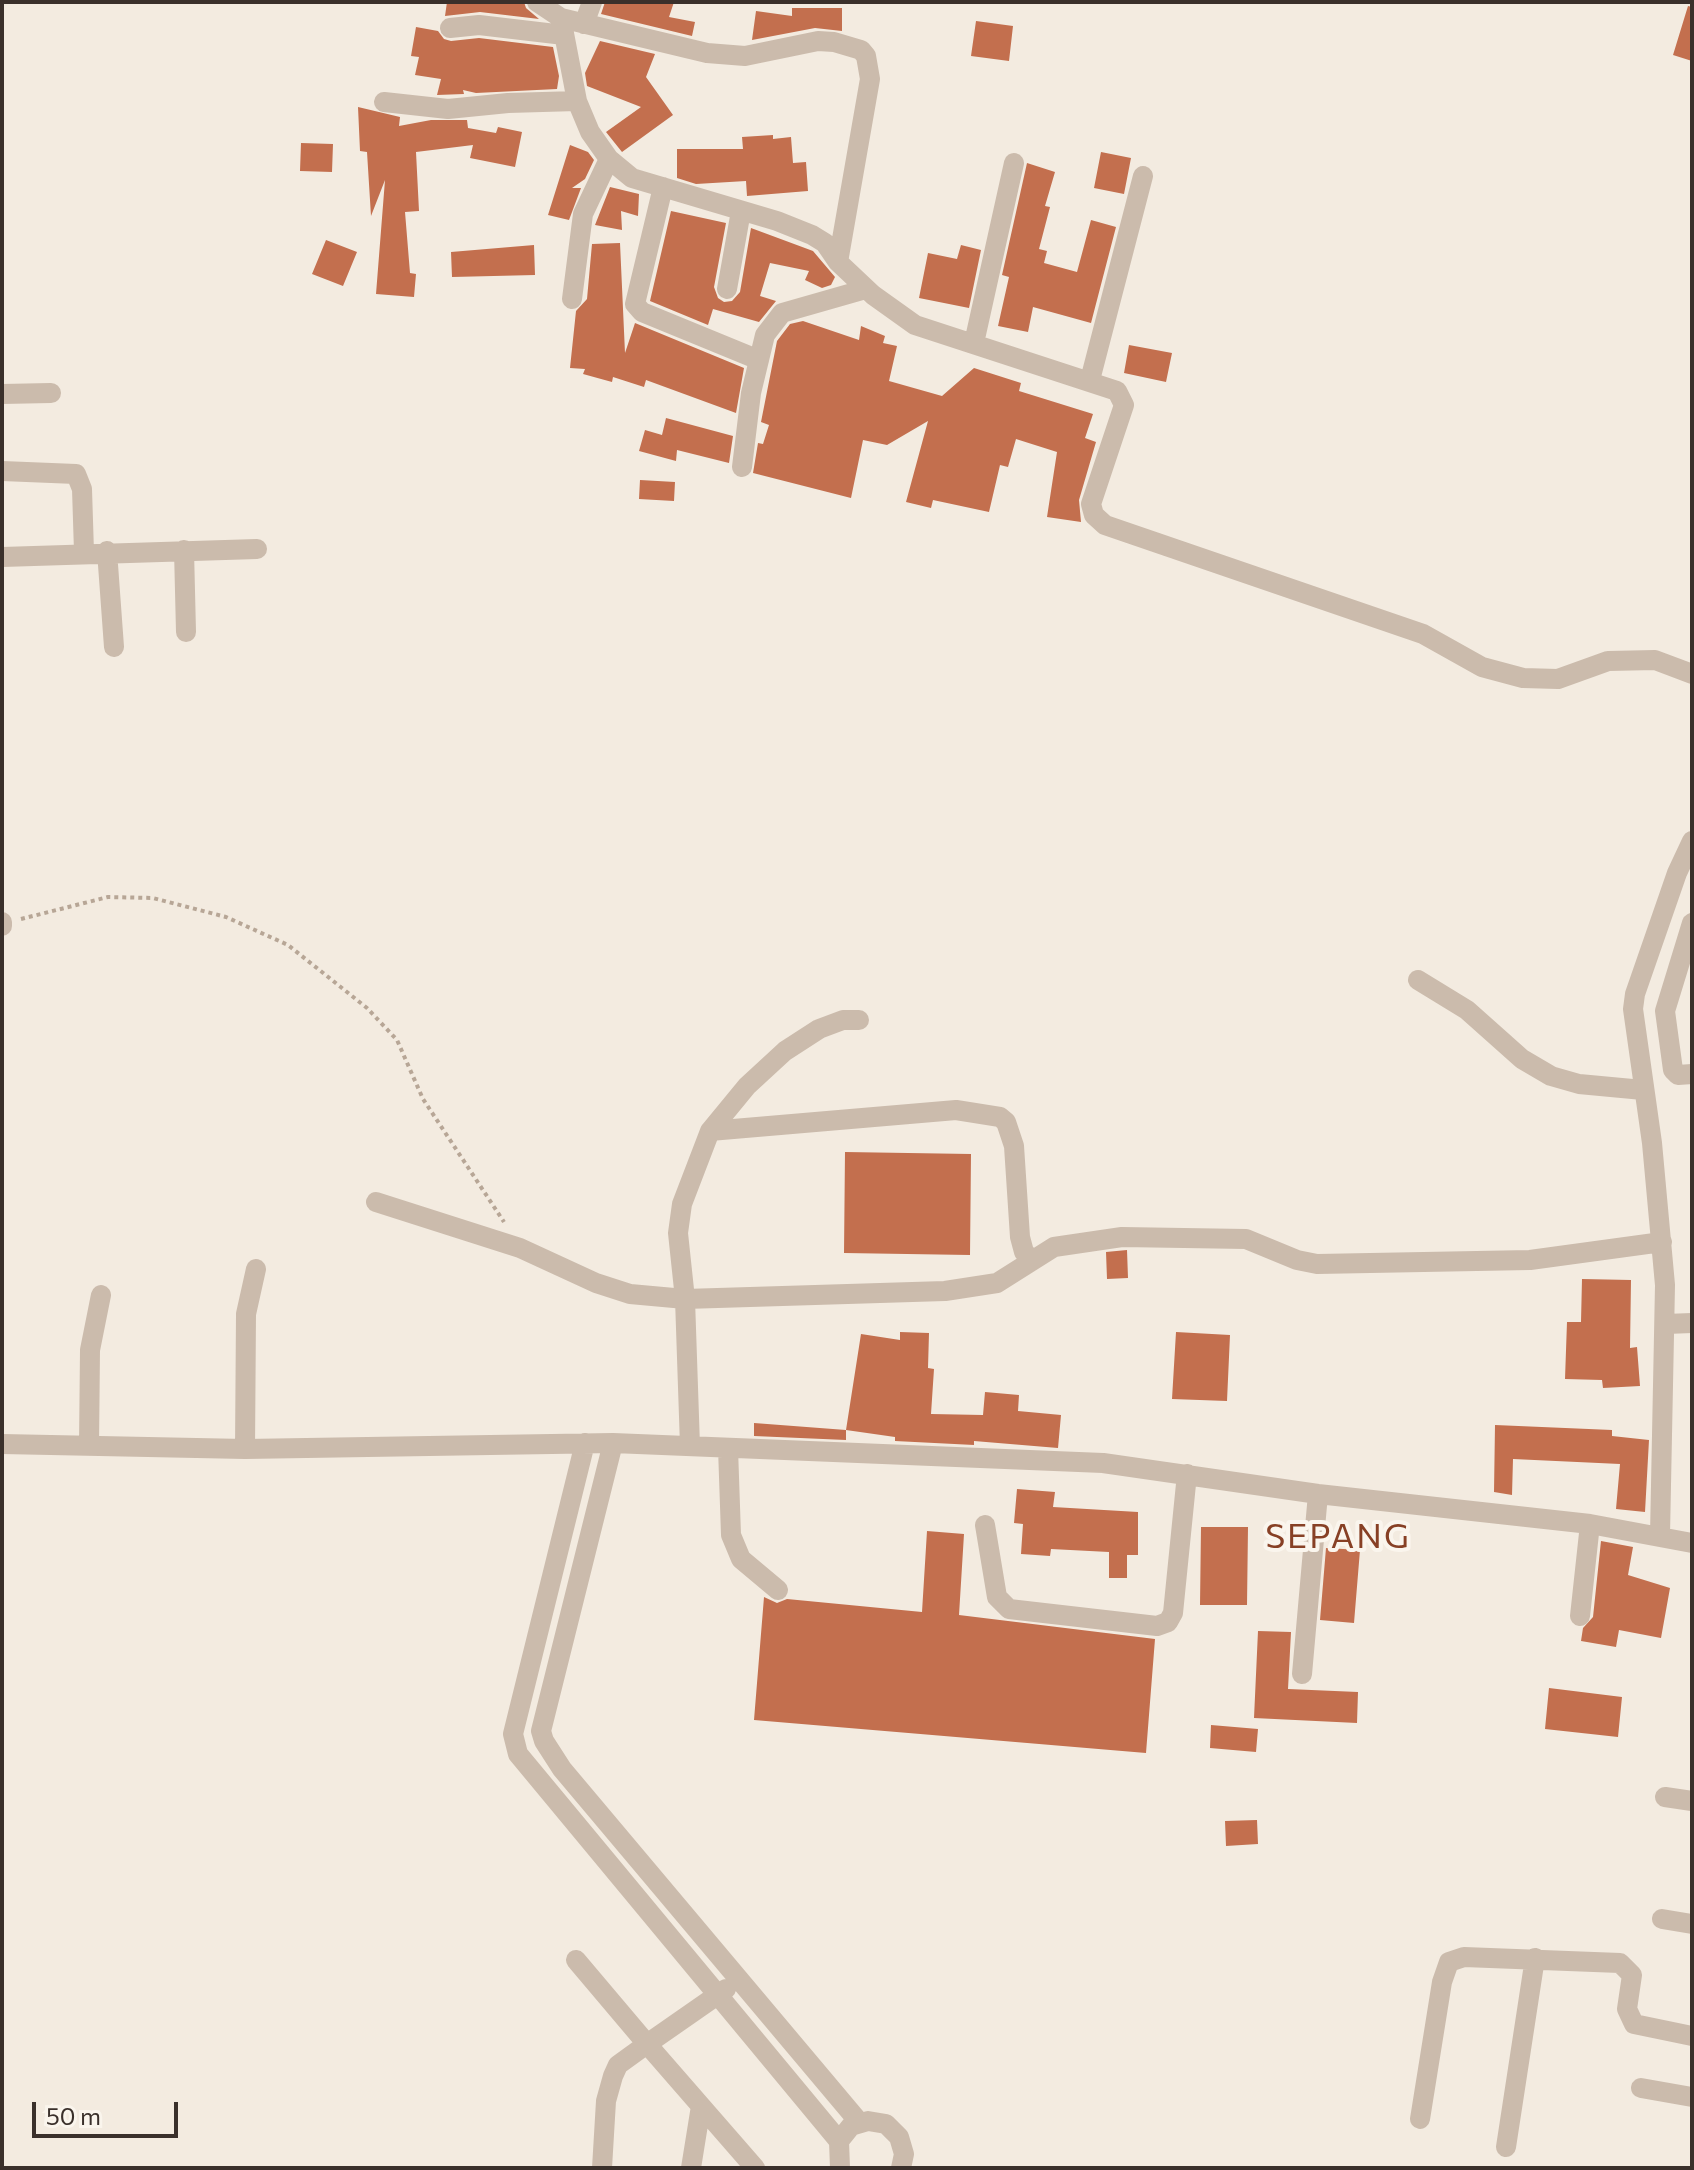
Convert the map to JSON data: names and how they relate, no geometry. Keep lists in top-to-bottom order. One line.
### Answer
{"districts":["SEPANG"],"scale_bar":"50 m"}
